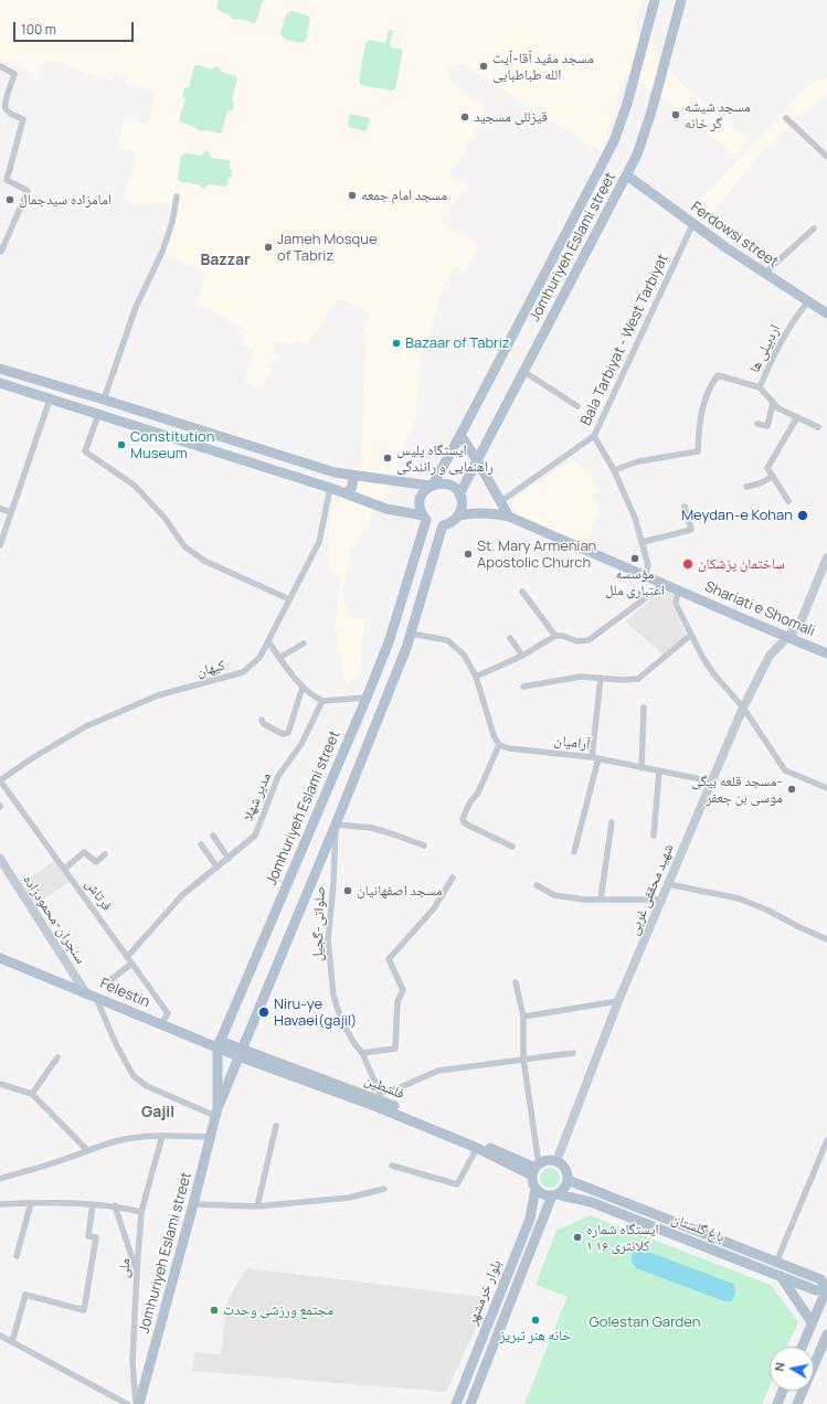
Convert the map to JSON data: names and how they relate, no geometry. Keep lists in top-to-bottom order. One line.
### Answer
{"streets":{"main road":["Ferdowsi street","Jomhuriyeh Eslami street","Shariati e Shomali","Felestin","فلسطین","باغ گلستان","بلوار خرمشهر"],"street":["Bala Tarbiyat - West Tarbiyat","اردبیلی ها","کیهان","آرامیان","مدیر شهلا","شهید محققی غربی","فرتاش","سنجران-محمودزاده","صلواتی-گجیل","ملی"]},"crossings":[["Ferdowsi street","Jomhuriyeh Eslami street"],["Ferdowsi street","Bala Tarbiyat - West Tarbiyat"],["Ferdowsi street","اردبیلی ها"],["Jomhuriyeh Eslami street","Shariati e Shomali"],["Jomhuriyeh Eslami street","صلواتی-گجیل"],["Jomhuriyeh Eslami street","Felestin"],["Jomhuriyeh Eslami street","فلسطین"],["Shariati e Shomali","شهید محققی غربی"],["کیهان","فرتاش"],["آرامیان","شهید محققی غربی"],["مدیر شهلا","فرتاش"],["شهید محققی غربی","فلسطین"],["شهید محققی غربی","باغ گلستان"],["شهید محققی غربی","بلوار خرمشهر"],["فرتاش","Felestin"],["سنجران-محمودزاده","Felestin"],["صلواتی-گجیل","فلسطین"],["Felestin","فلسطین"],["فلسطین","باغ گلستان"],["فلسطین","بلوار خرمشهر"],["باغ گلستان","بلوار خرمشهر"]],"districts":["Bazzar","Gajil"],"parks":["Golestan Garden"],"places":["مسجد مفید آقا-آیت الله طباطبایی","مسجد شیشه گر خانه","قیزللی مسجید","مسجد امام جمعه","امامزاده سیدجمال","Jameh Mosque of Tabriz","Bazaar of Tabriz","Constitution Museum","ایستگاه پلیس راهنمایی و رانندگی","Meydan-e Kohan","St. Mary Armenian Apostolic Church","مؤسسه اعتباری ملل","ساختمان پزشکان","مسجد قلعه بیگی- موسی بن جعفر","مسجد اصفهانیان","Niru-ye Havaei(gajil)","ایستگاه شماره ۱ کلانتری ۱۶","مجتمع ورزشی وحدت","خانه هنر تبریز"],"scale_bar":"100 m","north":"left"}
